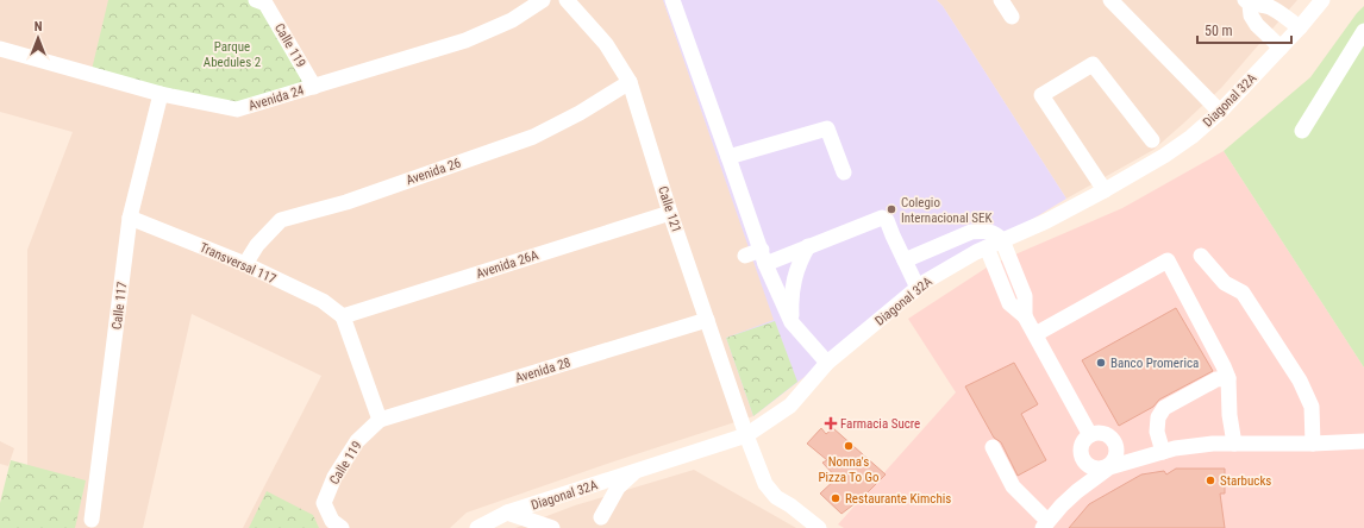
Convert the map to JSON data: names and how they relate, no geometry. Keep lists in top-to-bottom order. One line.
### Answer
{"streets":{"street":["Calle 119","Avenida 24","Diagonal 32A","Avenida 26","Calle 121","Transversal 117","Avenida 26A","Calle 117","Avenida 28"]},"crossings":[["Calle 119","Avenida 24"],["Calle 119","Avenida 28"],["Avenida 24","Calle 117"],["Diagonal 32A","Calle 121"],["Avenida 26","Calle 121"],["Avenida 26","Transversal 117"],["Calle 121","Avenida 26A"],["Calle 121","Avenida 28"],["Transversal 117","Avenida 26A"],["Transversal 117","Calle 117"]],"parks":["Parque Abedules 2"],"places":{"other":["Colegio Internacional SEK","Banco Promerica","Nonna's Pizza To Go","Starbucks","Restaurante Kimchis"],"health":["Farmacia Sucre"]},"scale_bar":"50 m","north":"top"}
